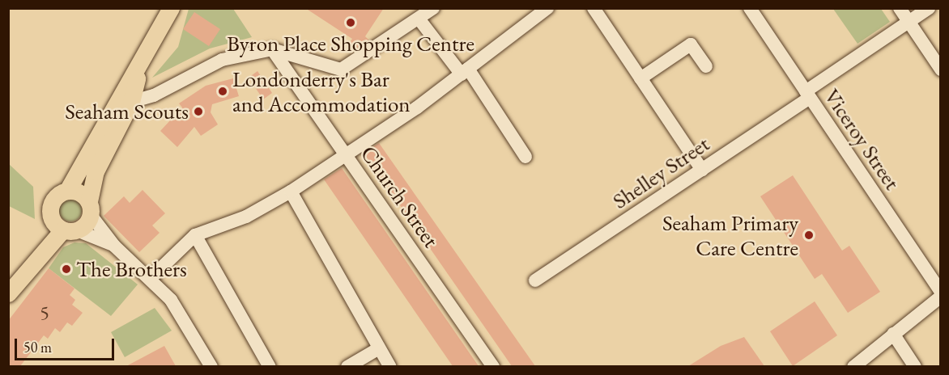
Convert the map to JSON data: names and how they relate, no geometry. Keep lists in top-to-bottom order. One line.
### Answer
{"streets":{"street":["Viceroy Street","Shelley Street","Church Street"]},"crossings":[["Viceroy Street","Shelley Street"]],"places":["Byron Place Shopping Centre","Londonderry's Bar and Accommodation","Seaham Scouts","Seaham Primary Care Centre","The Brothers"],"house_numbers":["5"],"scale_bar":"50 m"}
